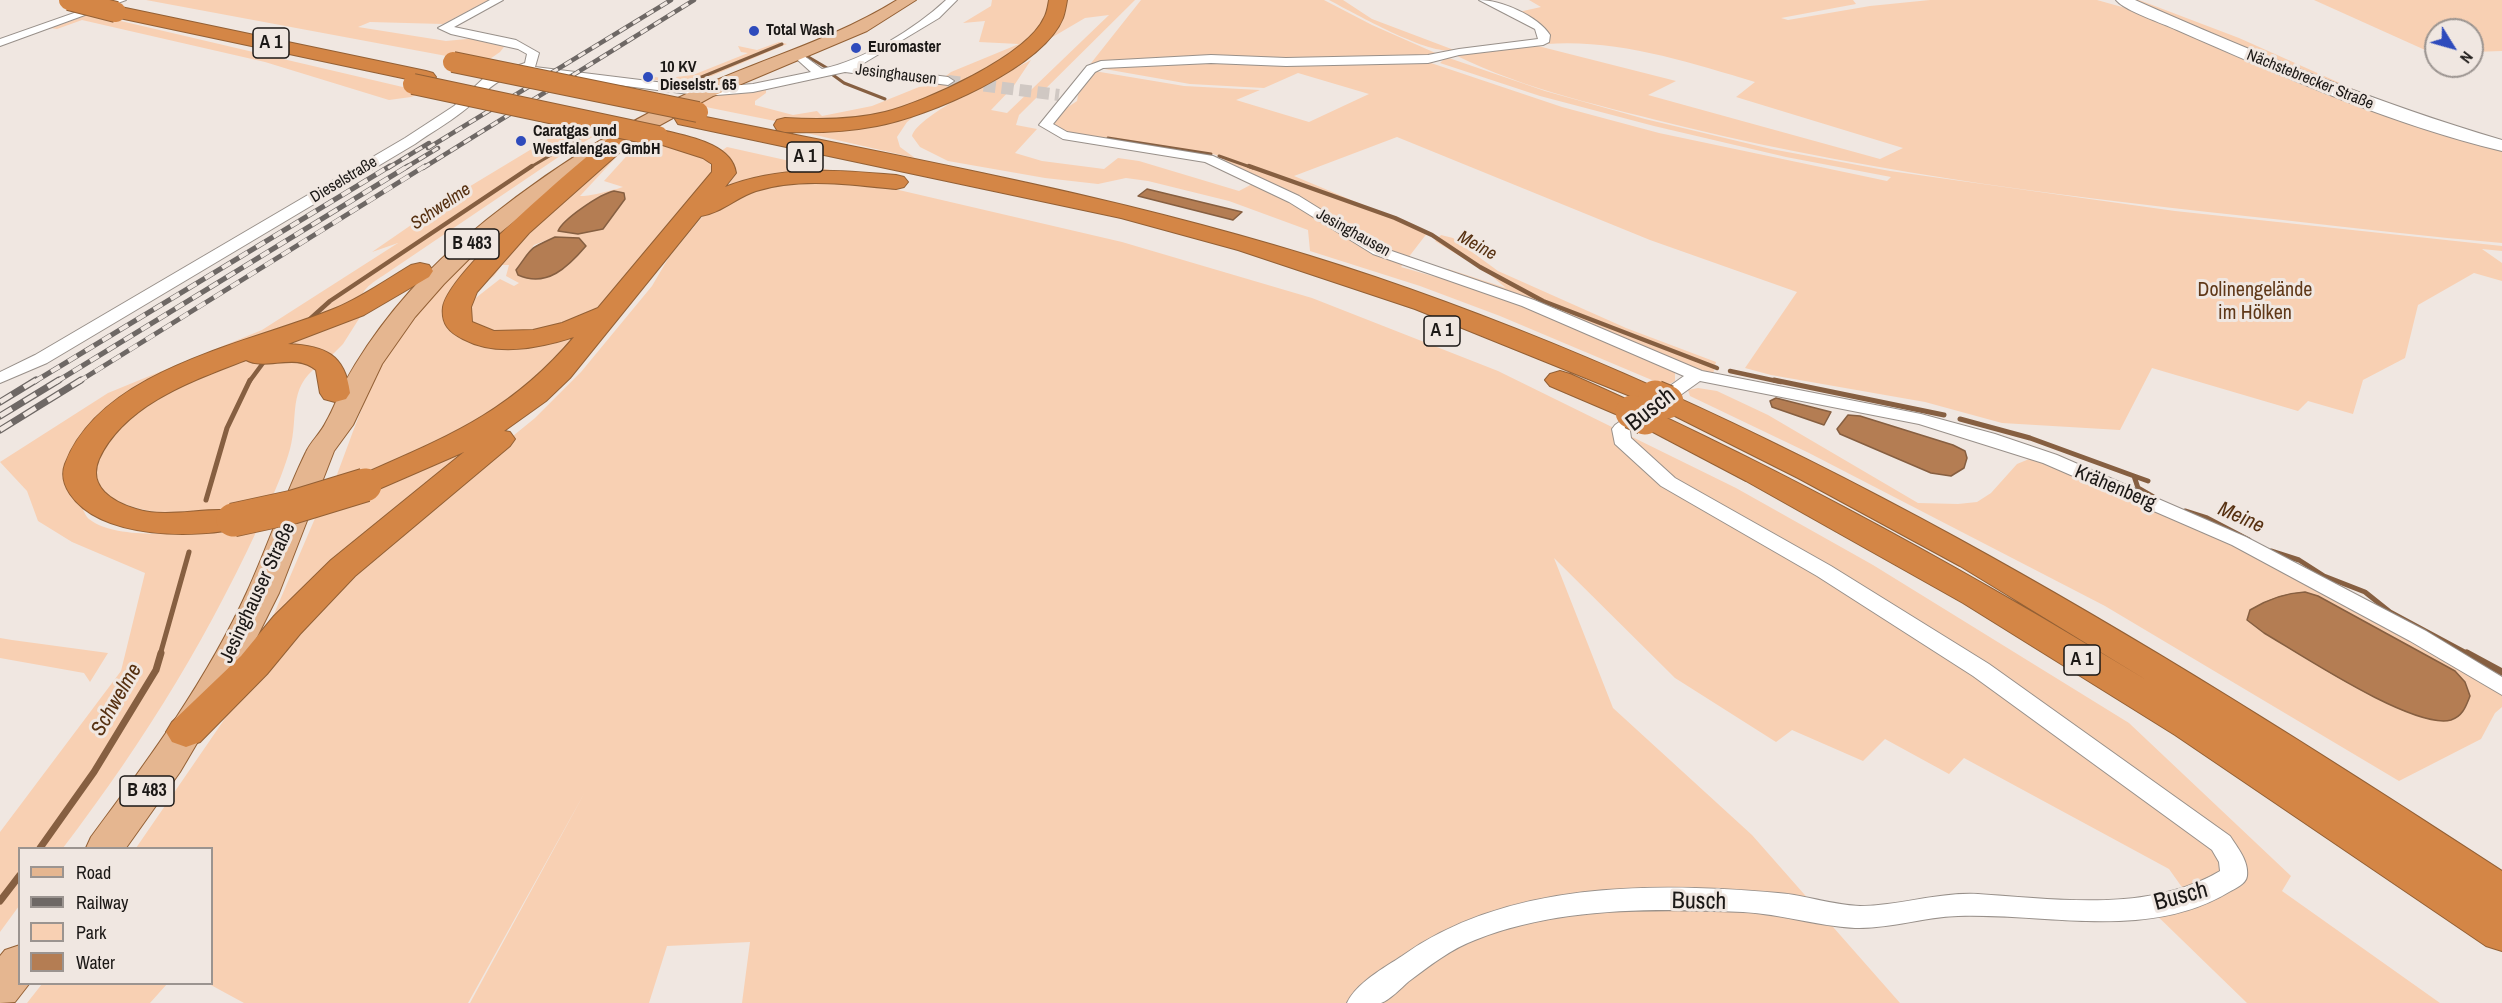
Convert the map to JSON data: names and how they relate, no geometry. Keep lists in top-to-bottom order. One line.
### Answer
{"streets":{"highway":["A 1"],"main road":["Nächstebrecker Straße","B 483","Jesinghauser Straße"],"street":["Jesinghausen","Dieselstraße","Busch","Krähenberg"]},"crossings":[["A 1","Jesinghausen"],["A 1","Dieselstraße"],["A 1","Jesinghauser Straße"],["Jesinghausen","Dieselstraße"],["Jesinghausen","Busch"],["Jesinghausen","Krähenberg"],["Jesinghausen","Jesinghauser Straße"],["Dieselstraße","Jesinghauser Straße"],["B 483","Jesinghauser Straße"],["Busch","Krähenberg"]],"water":["Schwelme","Meine"],"parks":["Dolinengelände im Hölken"],"places":["Total Wash","Euromaster","10 KV Dieselstr. 65","Caratgas und Westfalengas GmbH"],"legend":["Road","Railway","Park","Water"],"north":"bottom right"}
